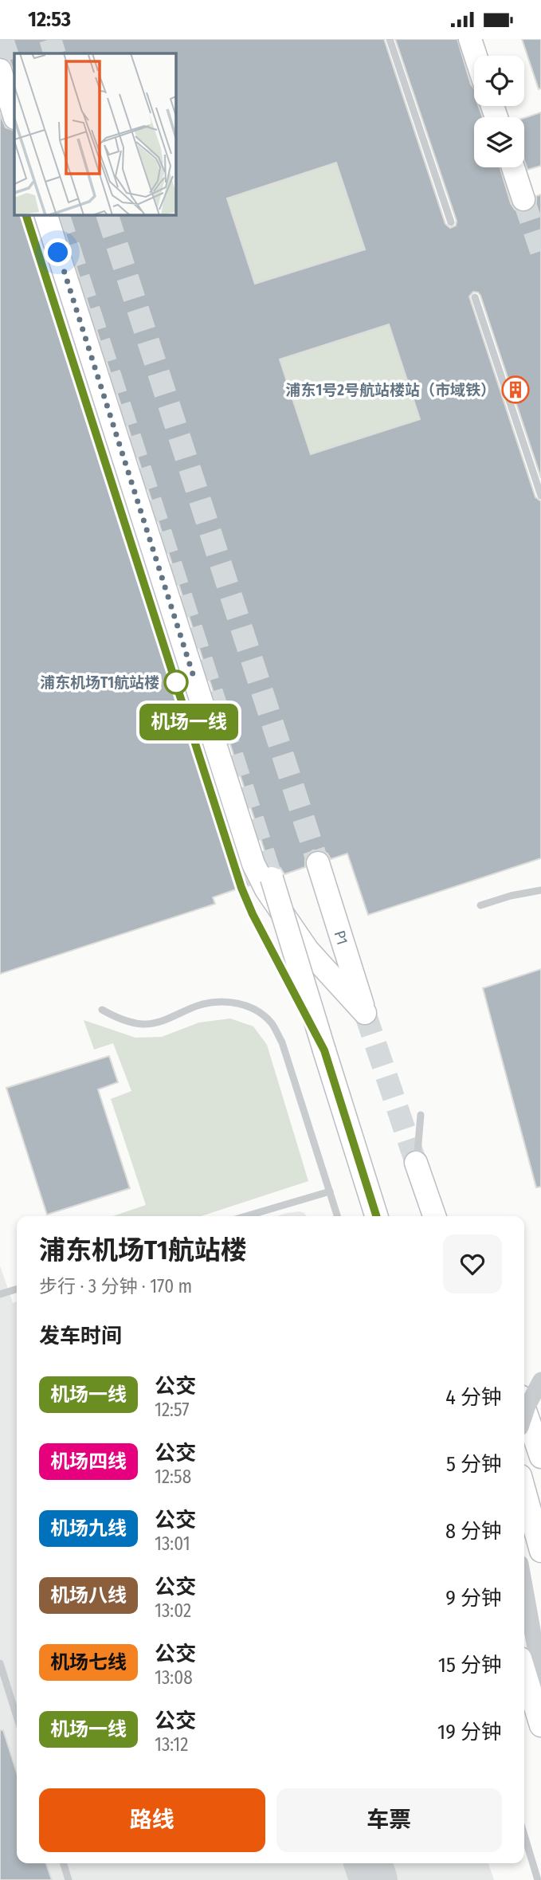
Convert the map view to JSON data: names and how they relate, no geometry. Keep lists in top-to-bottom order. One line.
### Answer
{"streets":{"main road":["P1"]},"places":{"building":["浦东1号2号航站楼站（市域铁）"],"other":["浦东机场T1航站楼"]},"lines":["bus line 机场一线"],"page":{"status":"12:53","on_map":"机场一线","heading":[["浦东机场T1航站楼","步行 · 3 分钟 · 170 m"],"发车时间"],"list":[{"mark":"机场一线","name":"公交","note":"12:57","value":"4 分钟"},{"mark":"机场四线","name":"公交","note":"12:58","value":"5 分钟"},{"mark":"机场九线","name":"公交","note":"13:01","value":"8 分钟"},{"mark":"机场八线","name":"公交","note":"13:02","value":"9 分钟"},{"mark":"机场七线","name":"公交","note":"13:08","value":"15 分钟"},{"mark":"机场一线","name":"公交","note":"13:12","value":"19 分钟"}],"buttons":["路线","车票"]}}
